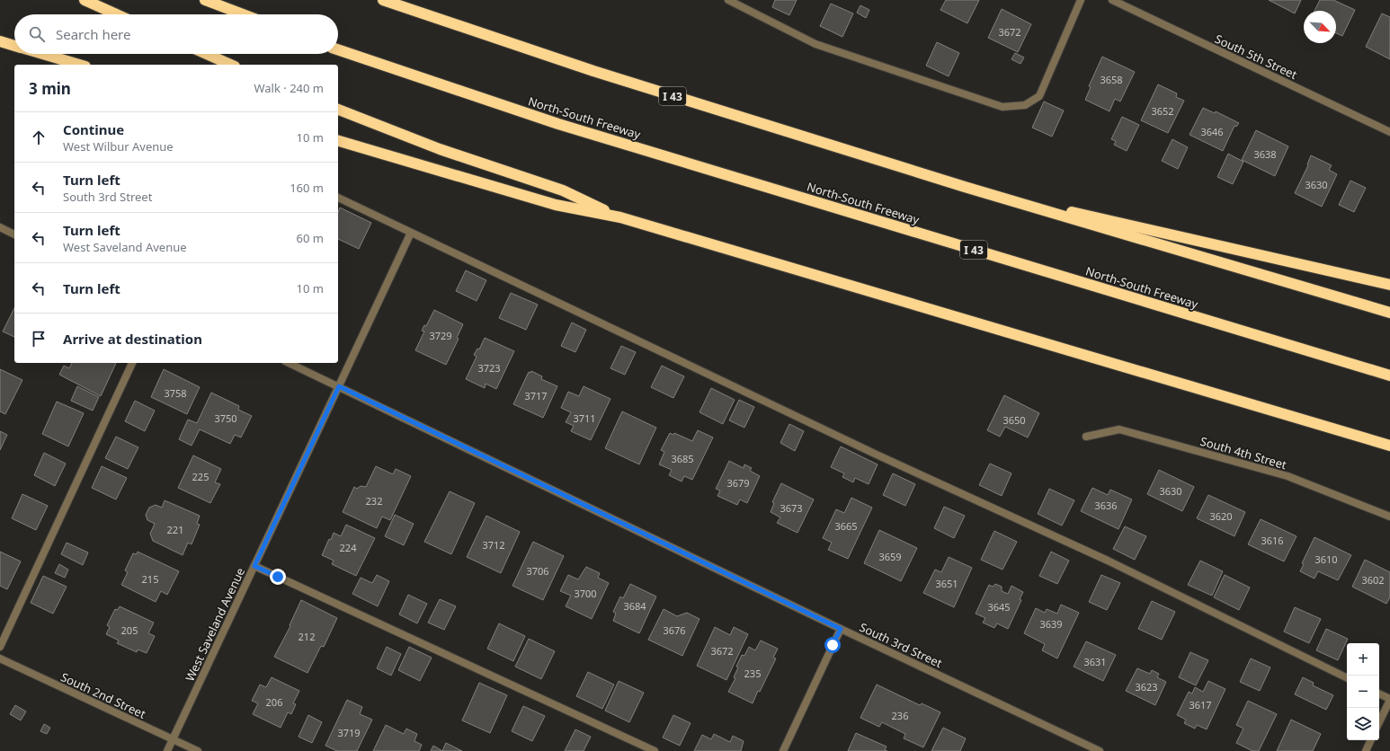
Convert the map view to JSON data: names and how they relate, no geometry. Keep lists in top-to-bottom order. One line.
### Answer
{"streets":{"highway":["I 43","North-South Freeway"],"street":["South 5th Street","South 4th Street","West Saveland Avenue","South 3rd Street","South 2nd Street"]},"crossings":[["West Saveland Avenue","South 3rd Street"],["West Saveland Avenue","South 2nd Street"]],"house_numbers":["3672","3658","3652","3646","3638","3630","3729","3723","3758","3717","3750","3711","3650","3685","225","3679","3630","232","3636","3673","3620","3665","221","3616","3712","224","3659","3610","3706","215","3602","3651","3700","3684","3645","3639","205","3676","212","3672","3631","235","3623","206","3617","236","3719"],"north":"bottom right","page":{"search":"Search here","heading":["3 min","Walk · 240 m"],"list":[["Continue","West Wilbur Avenue","10 m"],["Turn left","South 3rd Street","160 m"],["Turn left","West Saveland Avenue","60 m"],["Turn left","10 m"],"Arrive at destination"],"map_buttons":["+","−"]}}
